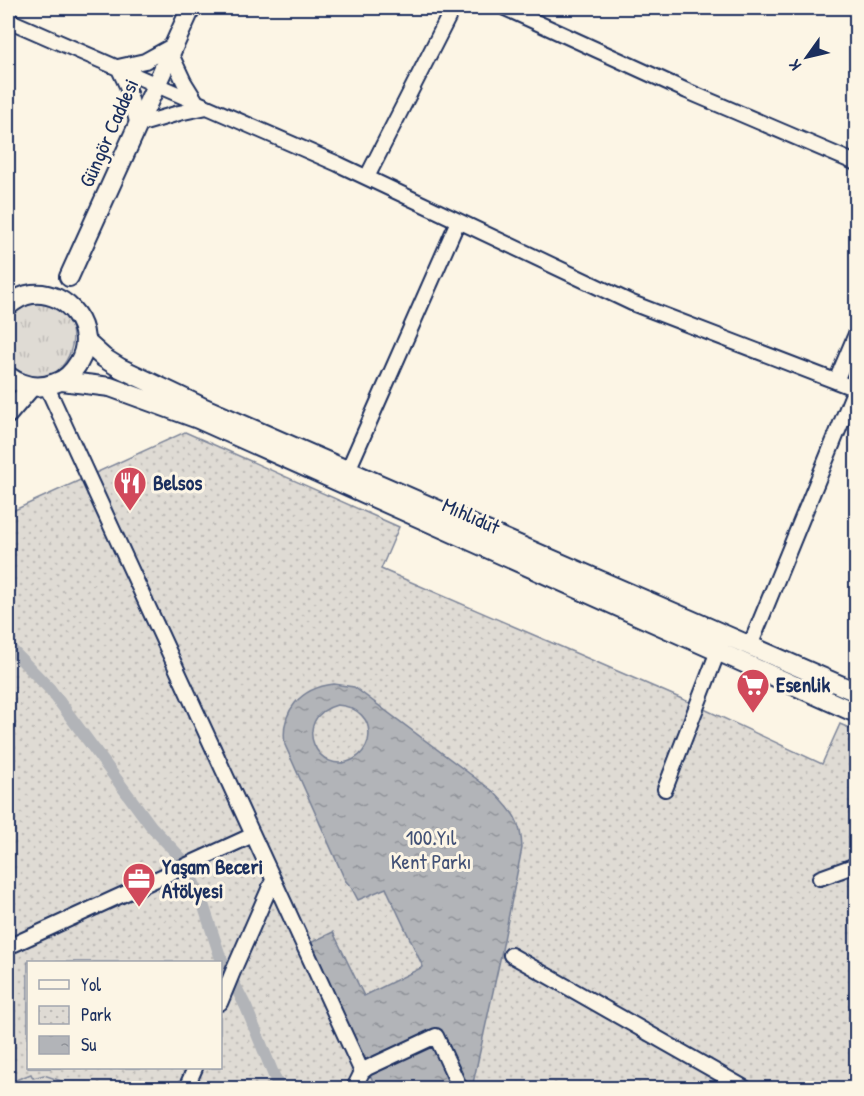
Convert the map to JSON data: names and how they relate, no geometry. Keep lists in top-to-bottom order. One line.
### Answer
{"streets":{"main road":["Güngör Caddesi","Mıhlıdut"]},"parks":["100.Yıl Kent Parkı"],"places":{"restaurant":["Belsos"],"supermarket":["Esenlik"],"office":["Yaşam Beceri Atölyesi"]},"legend":["Yol","Park","Su"],"north":"bottom left"}
